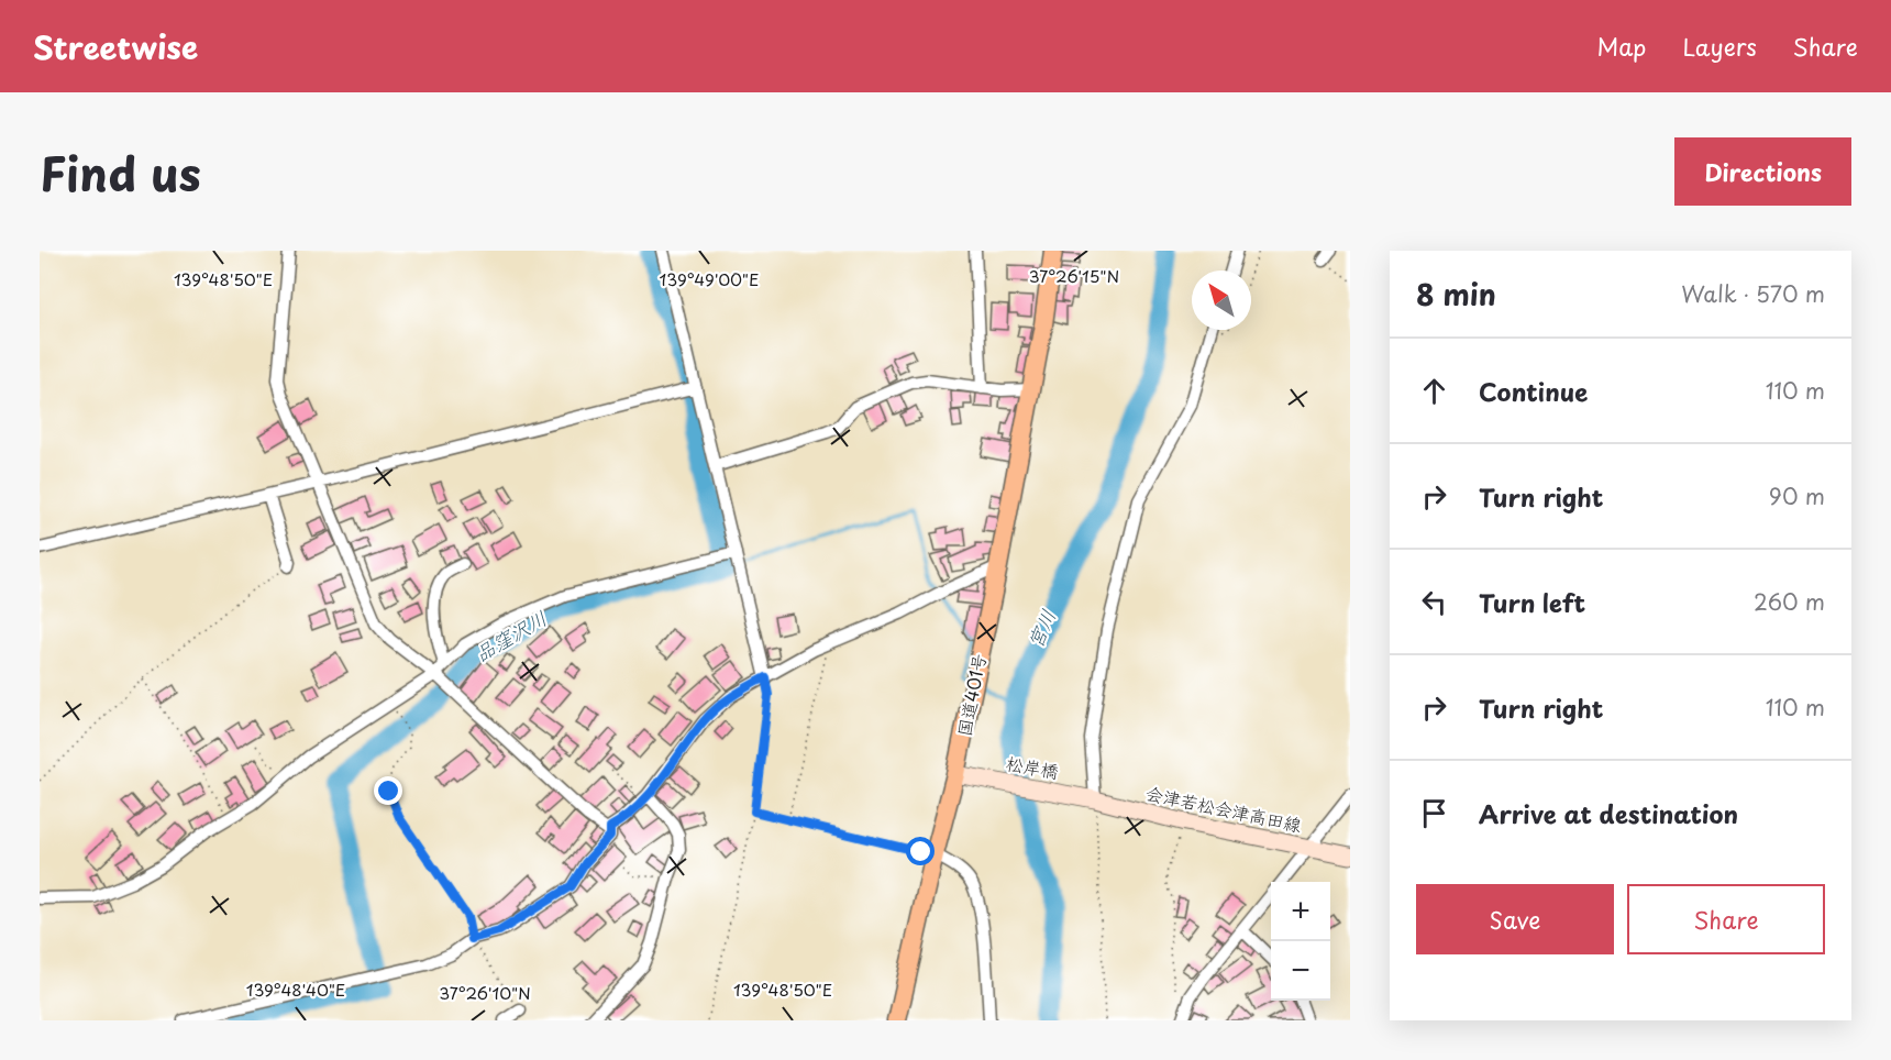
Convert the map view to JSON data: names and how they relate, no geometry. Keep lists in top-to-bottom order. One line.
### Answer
{"streets":{"highway":["国道401号"],"main road":["松岸橋","会津若松会津高田線"]},"crossings":[["国道401号","松岸橋"],["松岸橋","会津若松会津高田線"]],"water":["宮川","品窪沢川"],"north":"top left","page":{"header":"Streetwise","nav":["Map","Layers","Share"],"title":"Find us","buttons":["Directions",["Save","Share"]],"heading":["8 min","Walk · 570 m"],"list":[["Continue","110 m"],["Turn right","90 m"],["Turn left","260 m"],["Turn right","110 m"],"Arrive at destination"],"map_buttons":["+","−"]},"coordinates":["37°26'15\"N","139°48'50\"E","139°49'00\"E","139°48'40\"E","37°26'10\"N"]}
